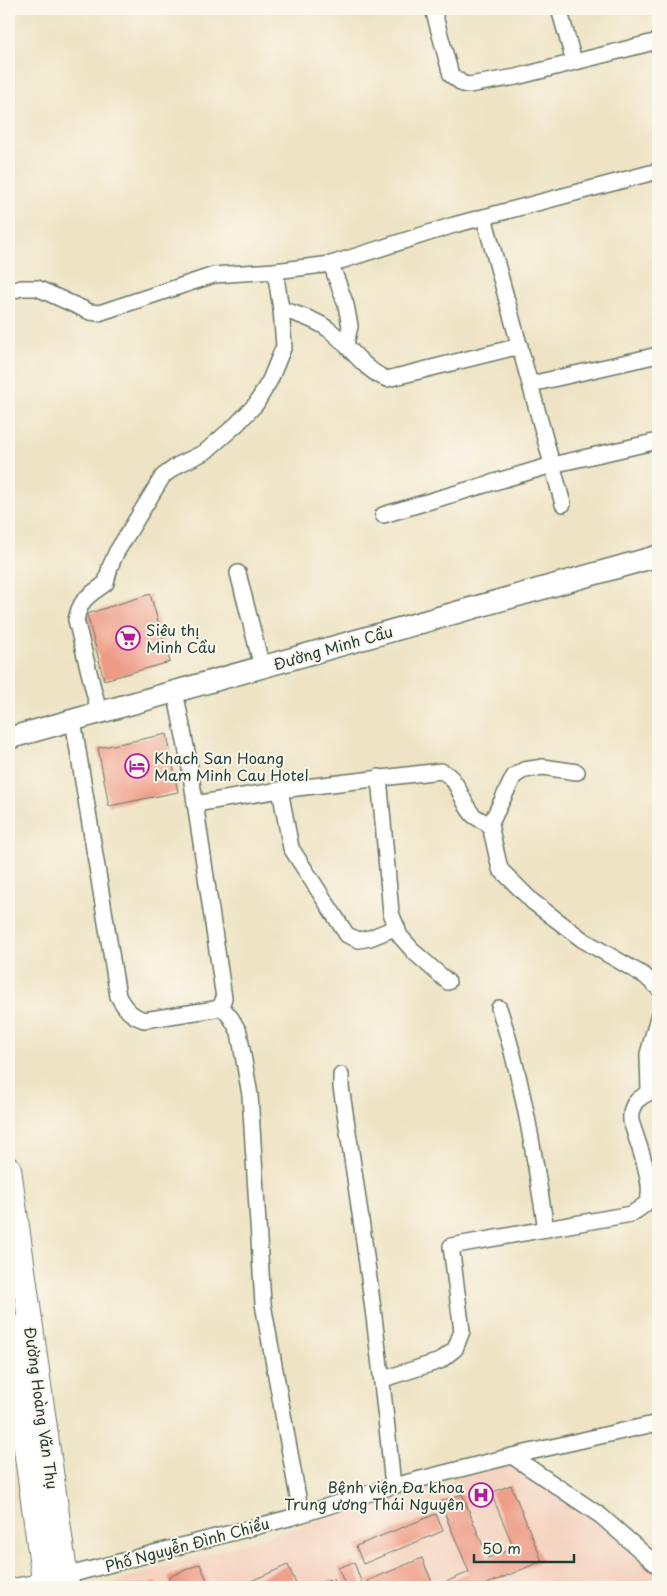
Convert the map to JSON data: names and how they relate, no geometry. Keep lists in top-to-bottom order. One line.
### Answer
{"streets":{"main road":["Đường Hoàng Văn Thụ"],"street":["Đường Minh Cầu","Phố Nguyễn Đình Chiểu"]},"crossings":[["Đường Hoàng Văn Thụ","Phố Nguyễn Đình Chiểu"]],"places":{"supermarket":["Siêu thị Minh Cầu"],"hotel":["Khach San Hoang Mam Minh Cau Hotel"],"hospital":["Bệnh viện Đa khoa Trung ương Thái Nguyên"]},"scale_bar":"50 m"}
